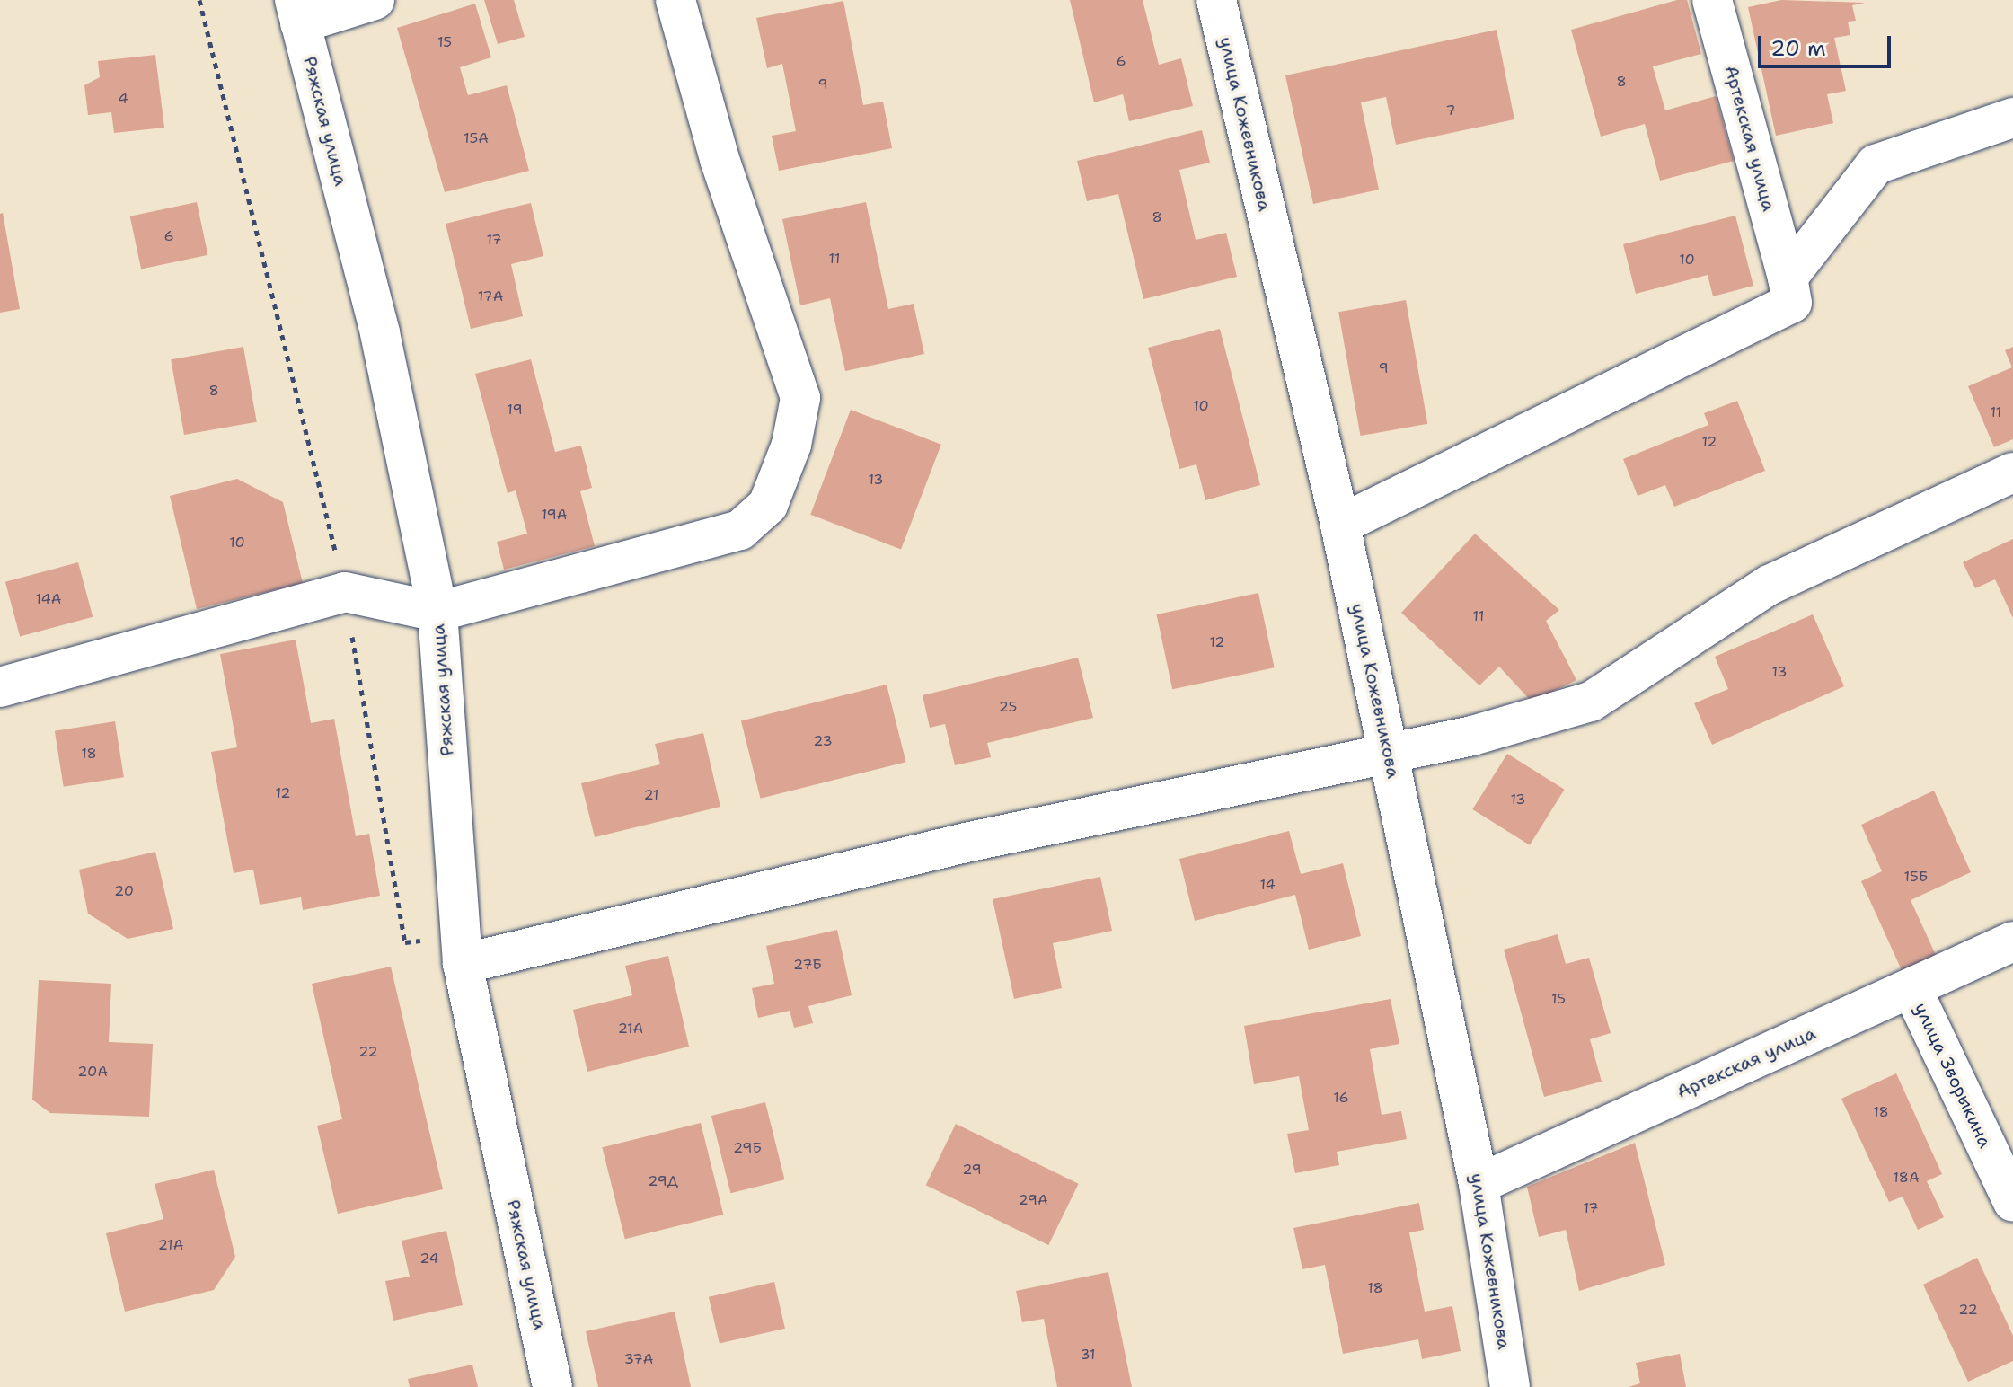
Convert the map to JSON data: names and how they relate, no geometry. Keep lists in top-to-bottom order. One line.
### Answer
{"streets":{"street":["Ряжская улица","улица Кожевникова","Артекская улица","улица Зворыкина"]},"crossings":[["улица Кожевникова","Артекская улица"],["Артекская улица","улица Зворыкина"]],"house_numbers":["15","6","8","9","4","7","15А","8","6","17","11","10","17А","9","8","10","19","11","12","13","19А","10","14А","11","12","13","25","23","18","12","21","13","15Б","14","20","27Б","15","21А","22","20А","16","18","29Б","29","18А","29Д","29А","17","21А","24","18","22","31","37А"],"scale_bar":"20 m"}
